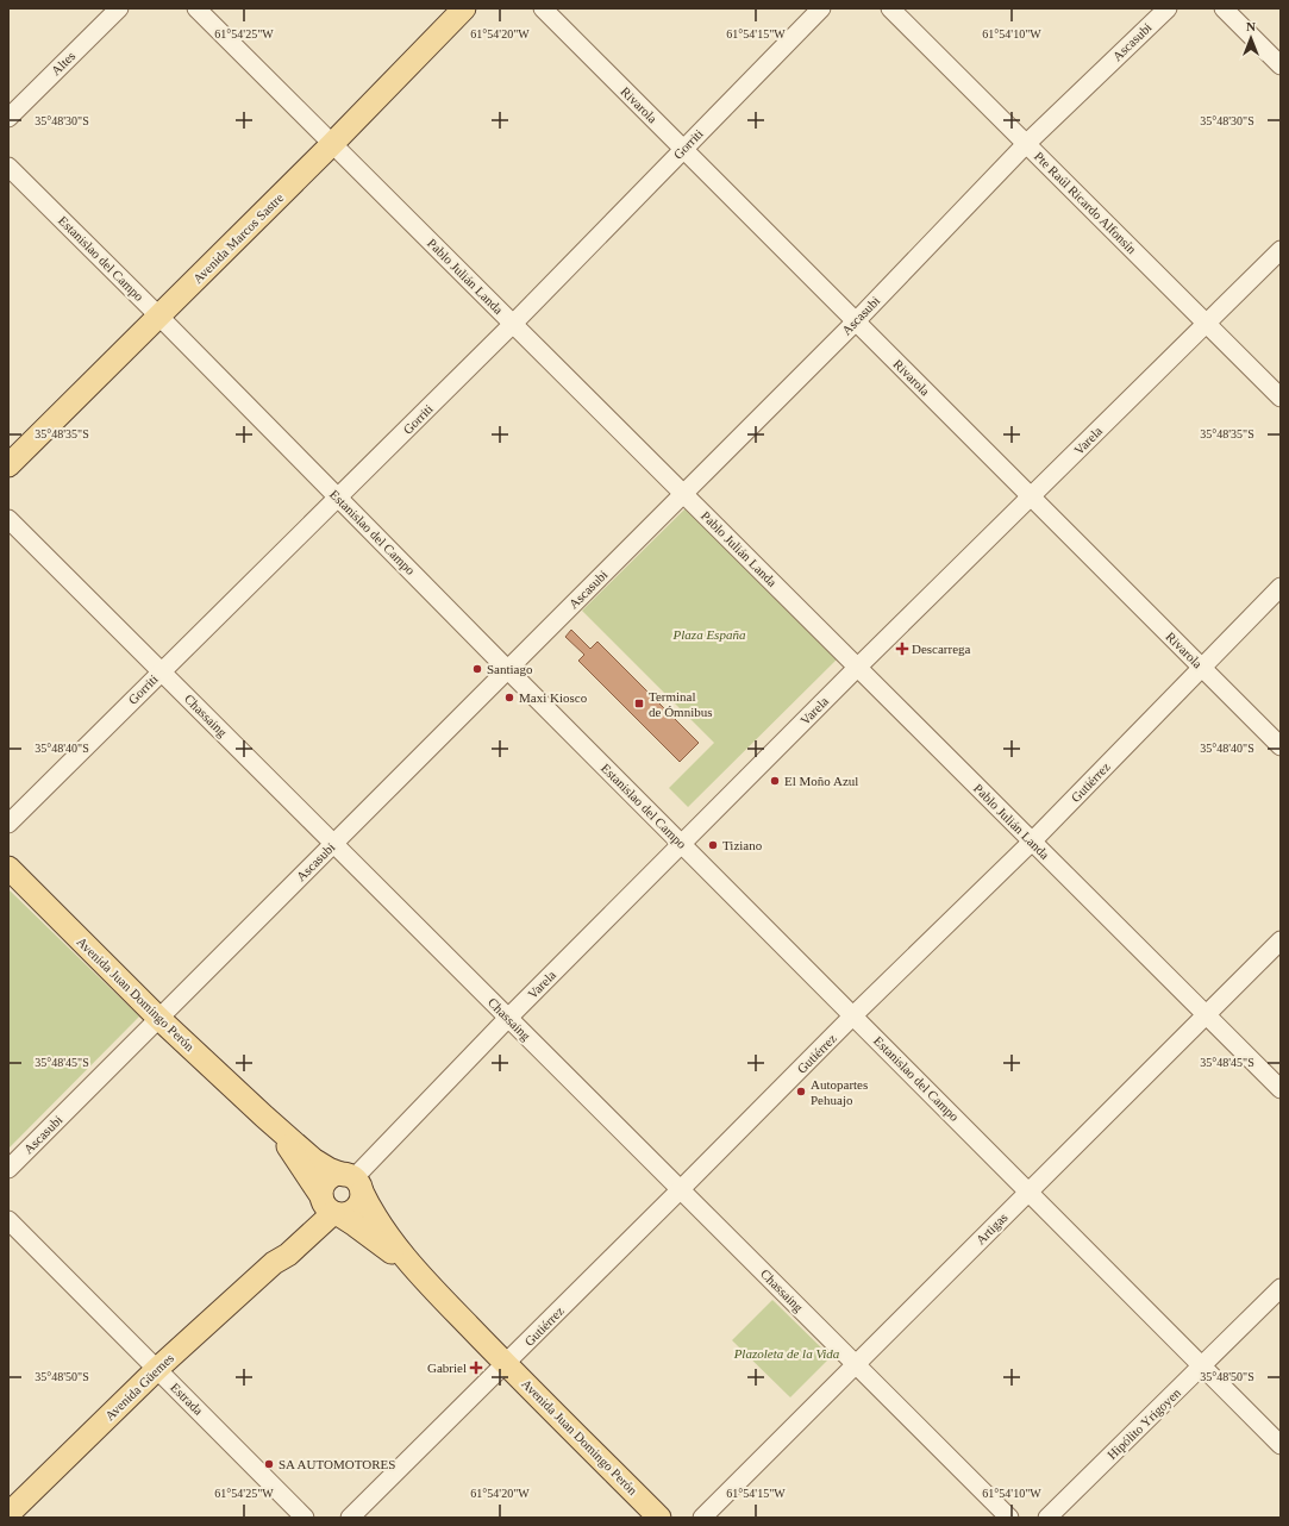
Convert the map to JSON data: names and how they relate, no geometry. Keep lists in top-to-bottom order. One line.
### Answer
{"streets":{"main road":["Avenida Marcos Sastre","Avenida Juan Domingo Perón","Avenida Güemes"],"street":["Ascasubi","Altes","Rivarola","Gorriti","Pte Raúl Ricardo Alfonsín","Estanislao del Campo","Pablo Julián Landa","Varela","Chassaing","Gutiérrez","Artigas","Estrada","Hipólito Yrigoyen"]},"crossings":[["Ascasubi","Rivarola"],["Ascasubi","Pte Raúl Ricardo Alfonsín"],["Ascasubi","Estanislao del Campo"],["Ascasubi","Pablo Julián Landa"],["Ascasubi","Chassaing"],["Ascasubi","Avenida Juan Domingo Perón"],["Rivarola","Gorriti"],["Rivarola","Varela"],["Rivarola","Gutiérrez"],["Gorriti","Estanislao del Campo"],["Gorriti","Pablo Julián Landa"],["Gorriti","Chassaing"],["Pte Raúl Ricardo Alfonsín","Varela"],["Avenida Marcos Sastre","Estanislao del Campo"],["Avenida Marcos Sastre","Pablo Julián Landa"],["Estanislao del Campo","Varela"],["Estanislao del Campo","Gutiérrez"],["Estanislao del Campo","Artigas"],["Estanislao del Campo","Hipólito Yrigoyen"],["Pablo Julián Landa","Varela"],["Pablo Julián Landa","Gutiérrez"],["Pablo Julián Landa","Artigas"],["Varela","Chassaing"],["Varela","Avenida Juan Domingo Perón"],["Varela","Avenida Güemes"],["Chassaing","Gutiérrez"],["Chassaing","Artigas"],["Gutiérrez","Avenida Juan Domingo Perón"],["Avenida Juan Domingo Perón","Avenida Güemes"],["Avenida Güemes","Estrada"]],"parks":["Plaza España","Plazoleta de la Vida"],"places":{"health":["Descarrega","Gabriel"],"other":["Santiago","Maxi Kiosco","El Moño Azul","Tiziano","Autopartes Pehuajo","SA AUTOMOTORES"],"transit":["Terminal de Ómnibus"]},"north":"top","coordinates":["61°54'25\"W","61°54'20\"W","61°54'15\"W","61°54'10\"W","35°48'30\"S","35°48'35\"S","35°48'40\"S","35°48'45\"S","35°48'50\"S"]}
